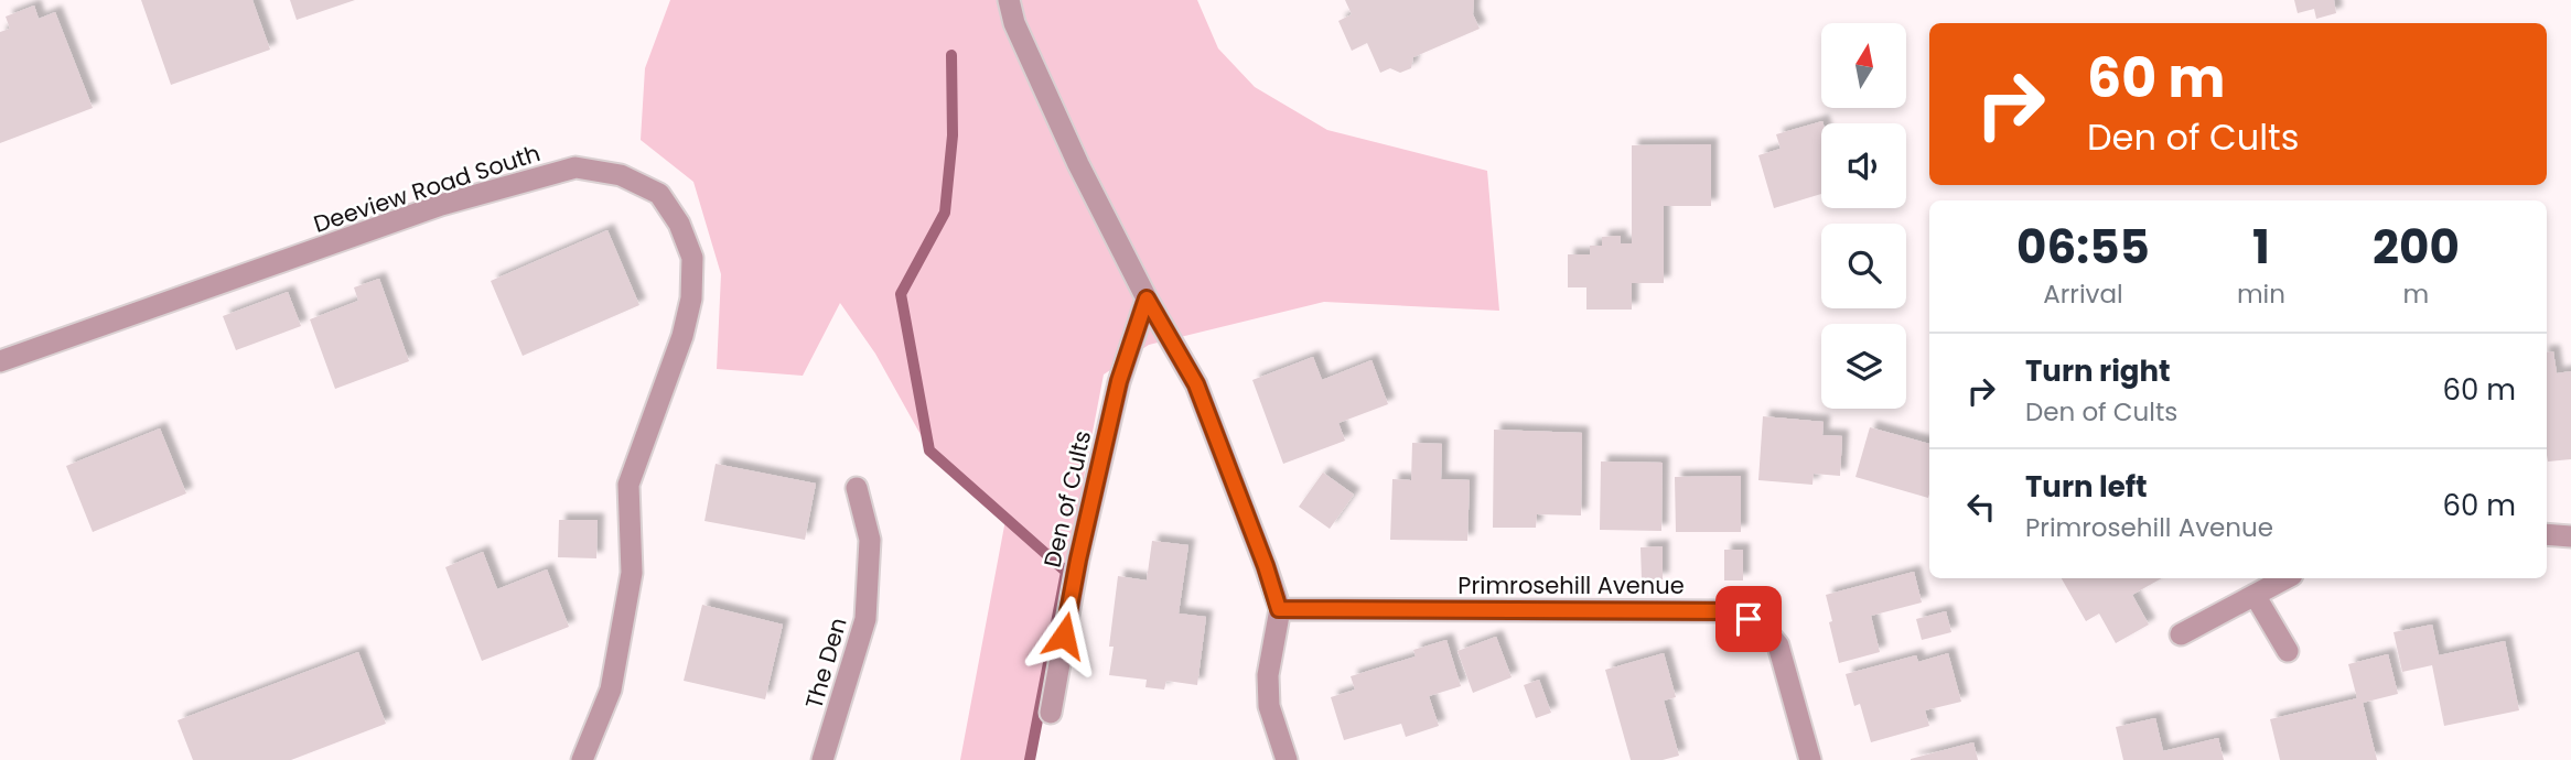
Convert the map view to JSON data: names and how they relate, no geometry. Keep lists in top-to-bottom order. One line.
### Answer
{"streets":{"street":["Deeview Road South","Den of Cults","Primrosehill Avenue","The Den"]},"north":"top","page":{"turn":["60 m","Den of Cults"],"eta":["06:55","Arrival","1","min","200","m"],"list":[{"name":"Turn right","note":"Den of Cults","value":"60 m"},{"name":"Turn left","note":"Primrosehill Avenue","value":"60 m"}]}}
